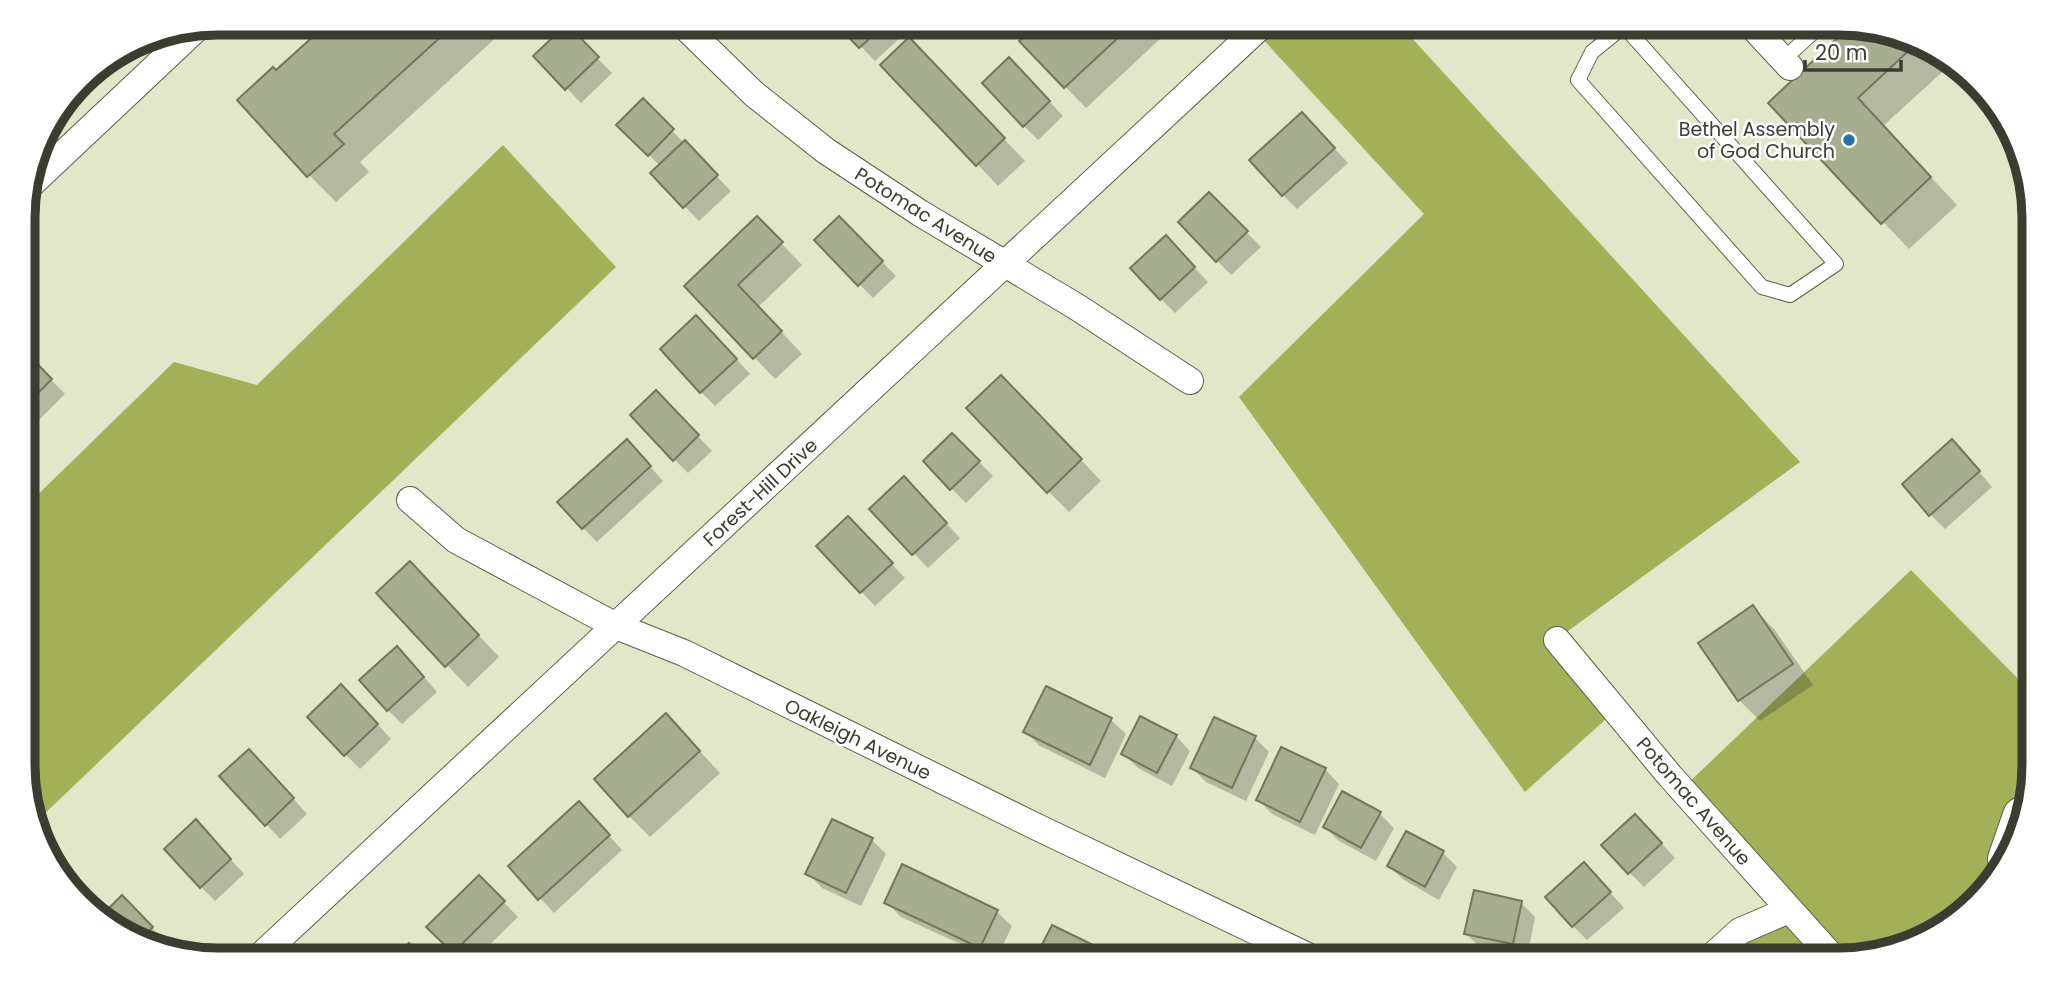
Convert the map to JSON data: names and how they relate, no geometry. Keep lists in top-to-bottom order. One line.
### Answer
{"streets":{"street":["Potomac Avenue","Forest-Hill Drive","Oakleigh Avenue"]},"crossings":[["Potomac Avenue","Forest-Hill Drive"],["Forest-Hill Drive","Oakleigh Avenue"]],"places":["Bethel Assembly of God Church"],"scale_bar":"20 m"}
